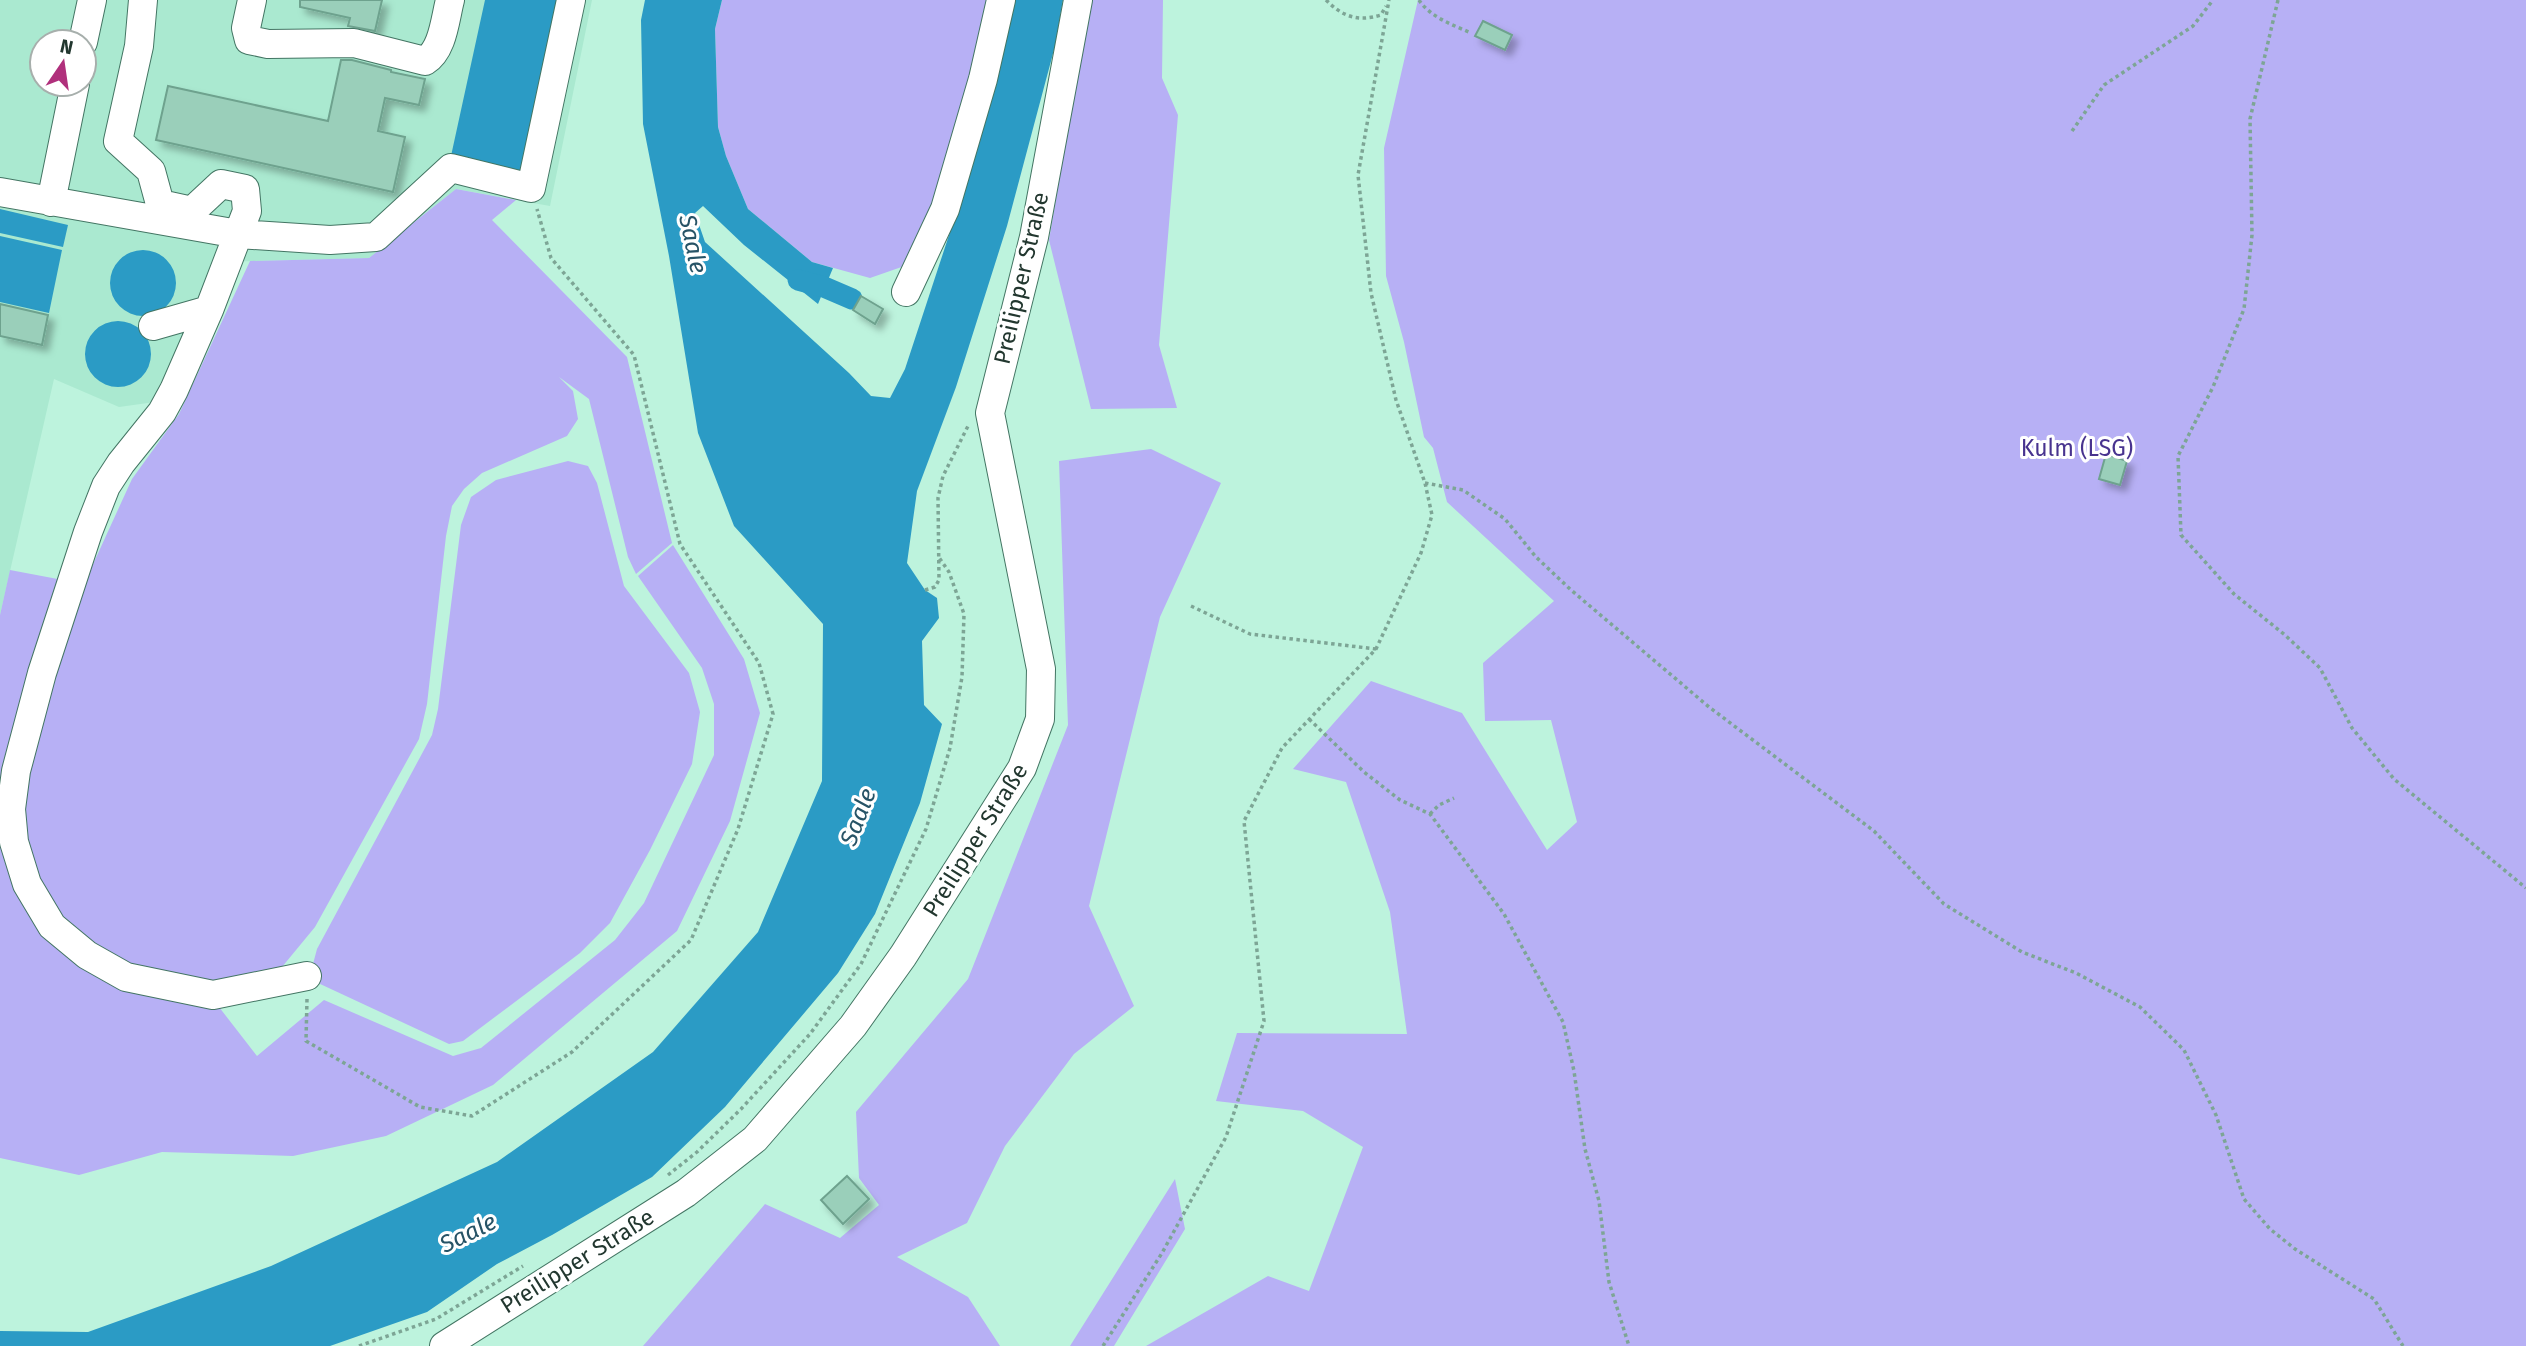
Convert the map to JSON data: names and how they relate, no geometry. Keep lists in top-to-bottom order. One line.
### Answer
{"streets":{"street":["Preilipper Straße"]},"water":["Saale"],"parks":["Kulm (LSG)"],"north":"top"}
